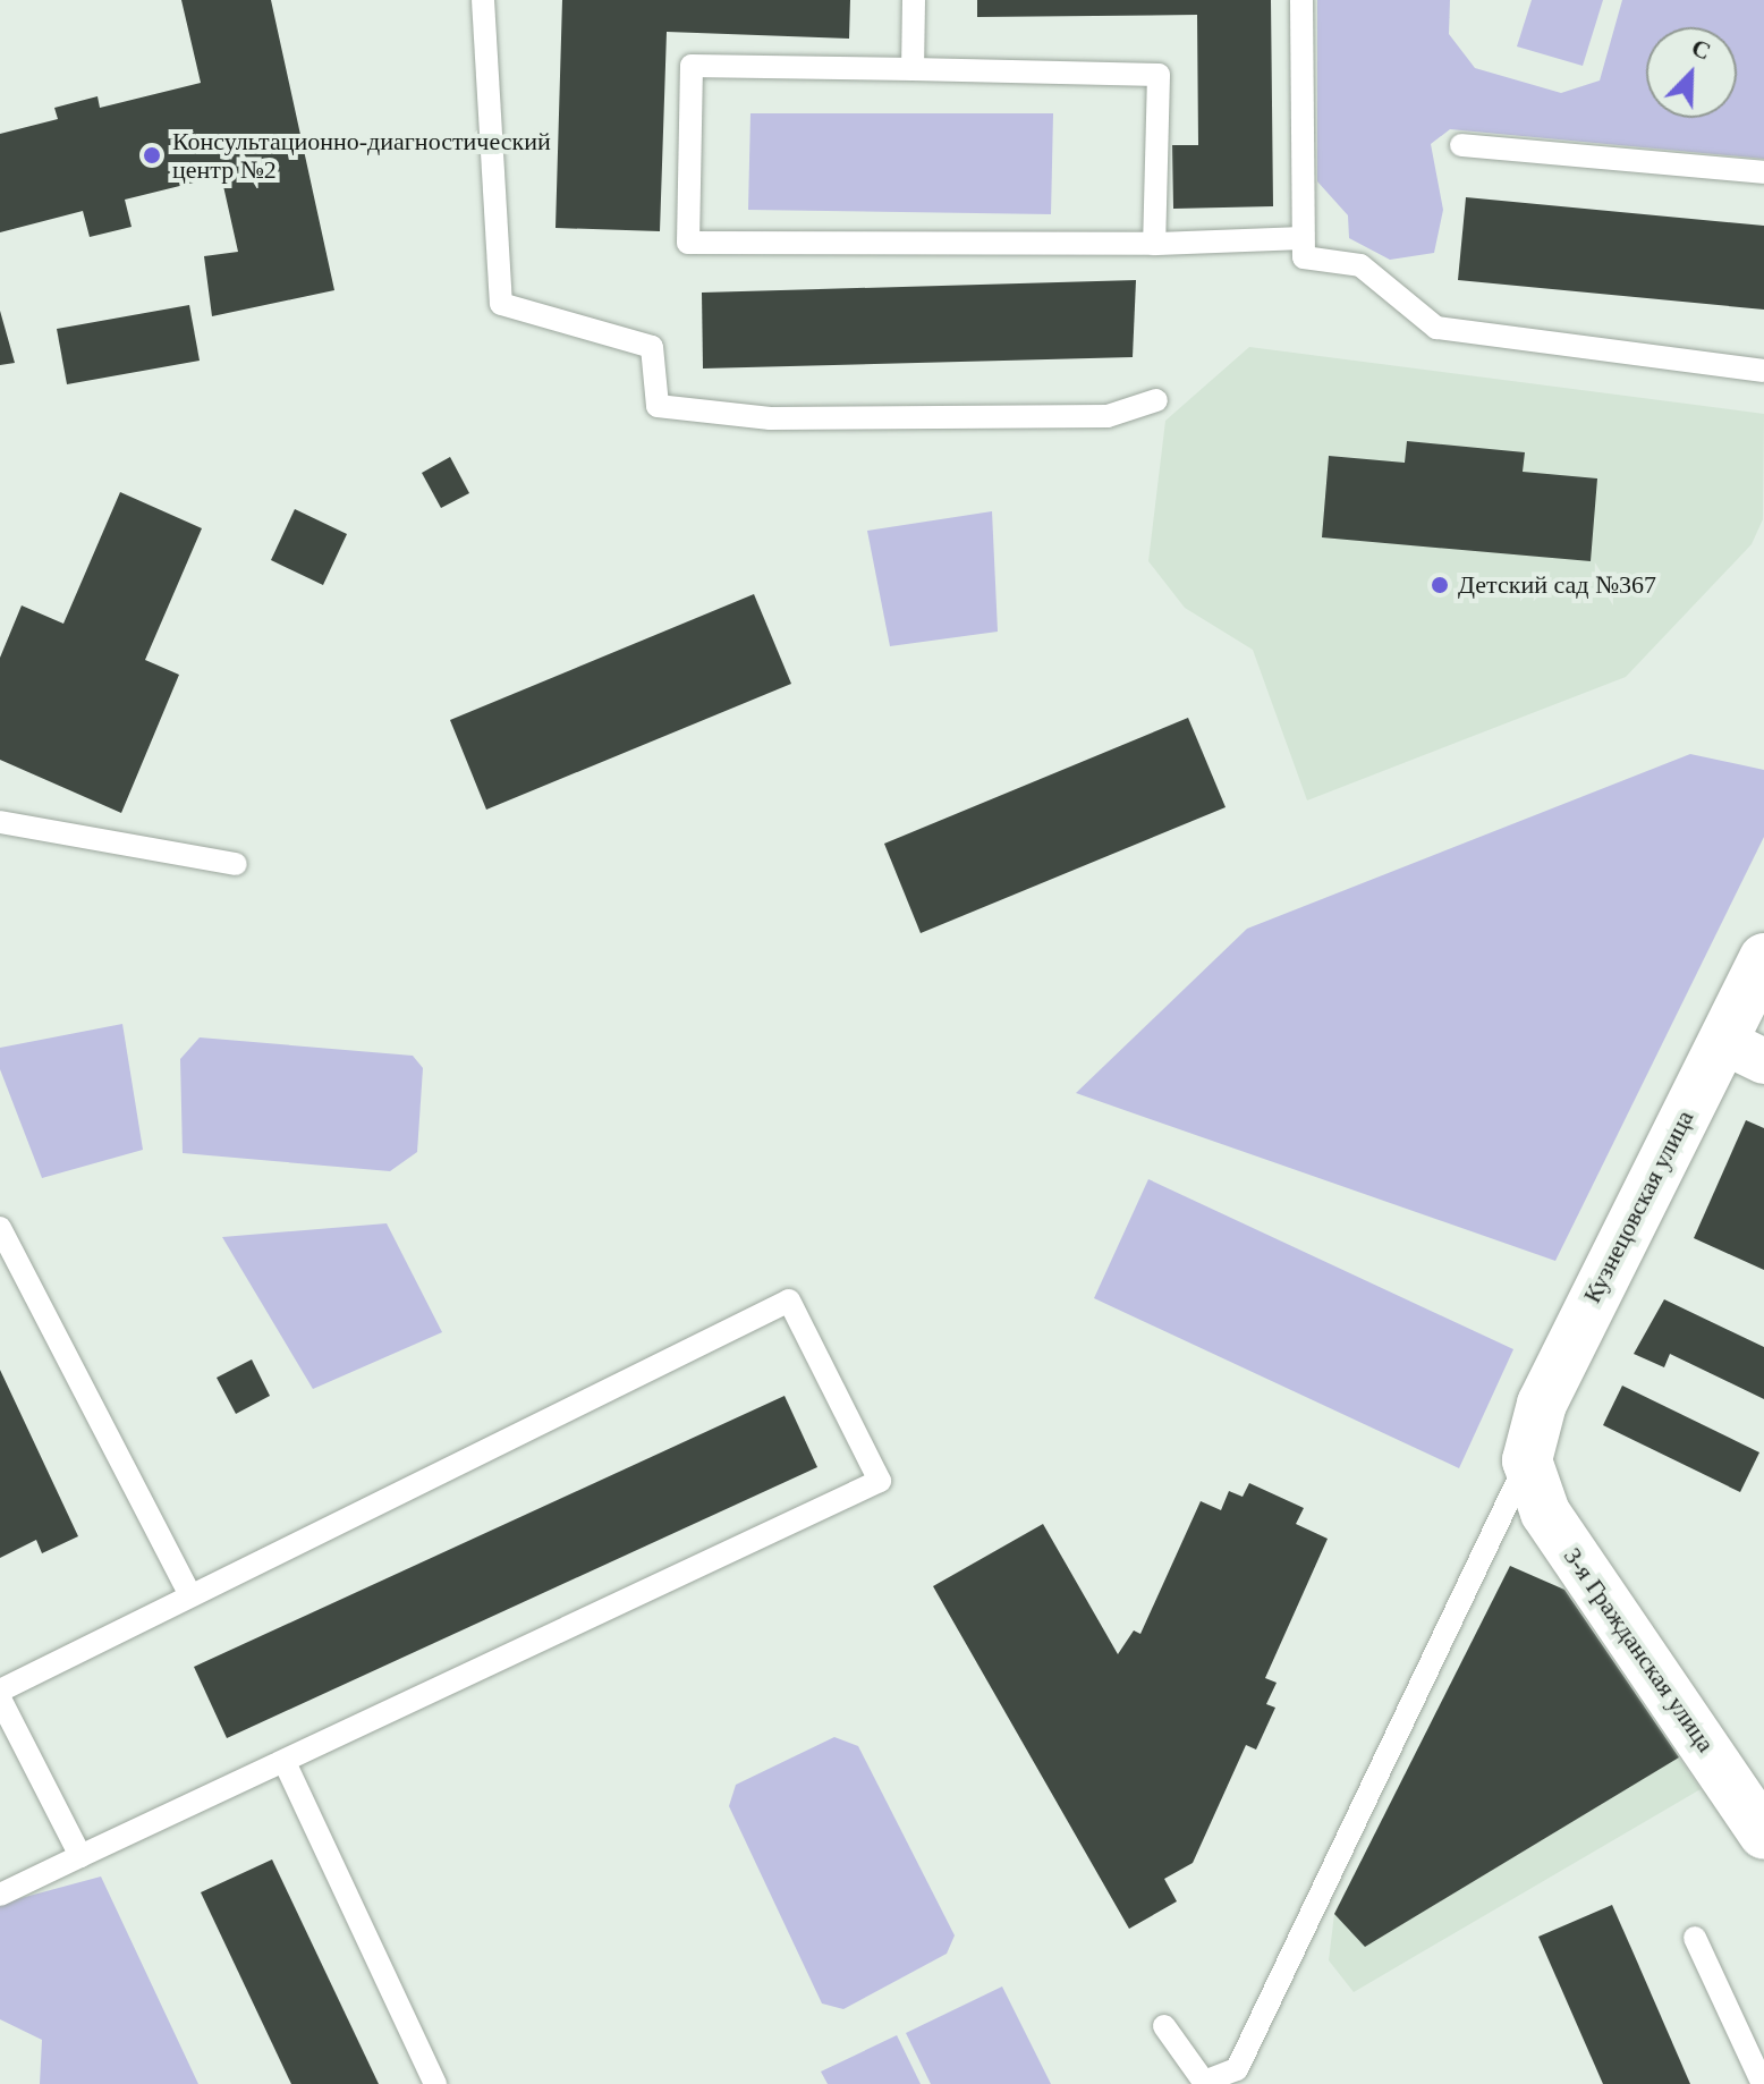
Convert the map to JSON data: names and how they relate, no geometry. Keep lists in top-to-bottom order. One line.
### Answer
{"streets":{"street":["Кузнецовская улица","3-я Гражданская улица"]},"crossings":[["Кузнецовская улица","3-я Гражданская улица"]],"places":["Консультационно-диагностический центр №2","Детский сад №367"],"north":"top right"}
